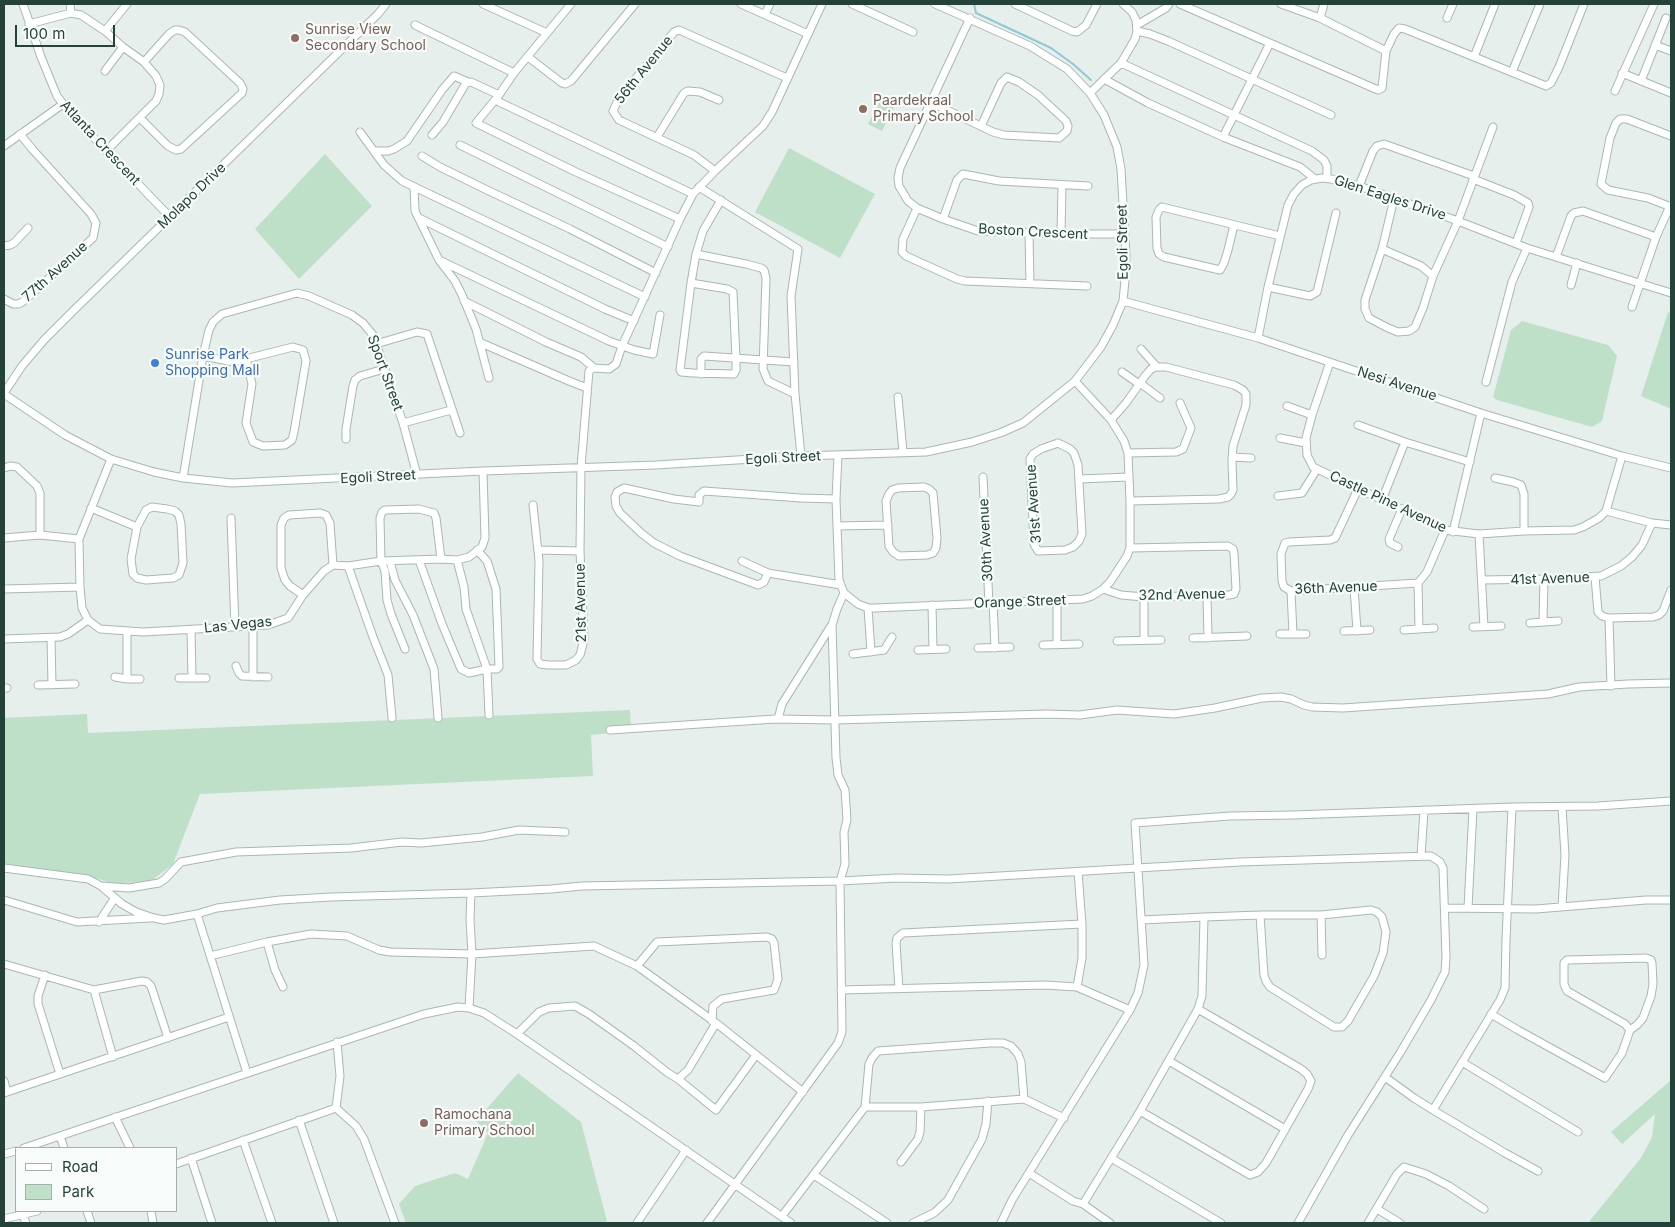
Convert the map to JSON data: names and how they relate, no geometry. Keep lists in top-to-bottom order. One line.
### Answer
{"streets":{"street":["56th Avenue","Atlanta Crescent","Molapo Drive","Glen Eagles Drive","Boston Crescent","Egoli Street","77th Avenue","Sport Street","Nesi Avenue","Castle Pine Avenue","31st Avenue","30th Avenue","41st Avenue","36th Avenue","32nd Avenue","Orange Street","21st Avenue","Las Vegas"]},"crossings":[["Atlanta Crescent","Molapo Drive"],["Molapo Drive","Egoli Street"],["Glen Eagles Drive","Nesi Avenue"],["Boston Crescent","Egoli Street"],["Egoli Street","Sport Street"],["Egoli Street","Nesi Avenue"],["Egoli Street","Orange Street"],["Egoli Street","21st Avenue"],["Castle Pine Avenue","36th Avenue"],["30th Avenue","Orange Street"],["32nd Avenue","Orange Street"]],"places":["Sunrise View Secondary School","Paardekraal Primary School","Sunrise Park Shopping Mall","Ramochana Primary School"],"legend":["Road","Park"],"scale_bar":"100 m"}
